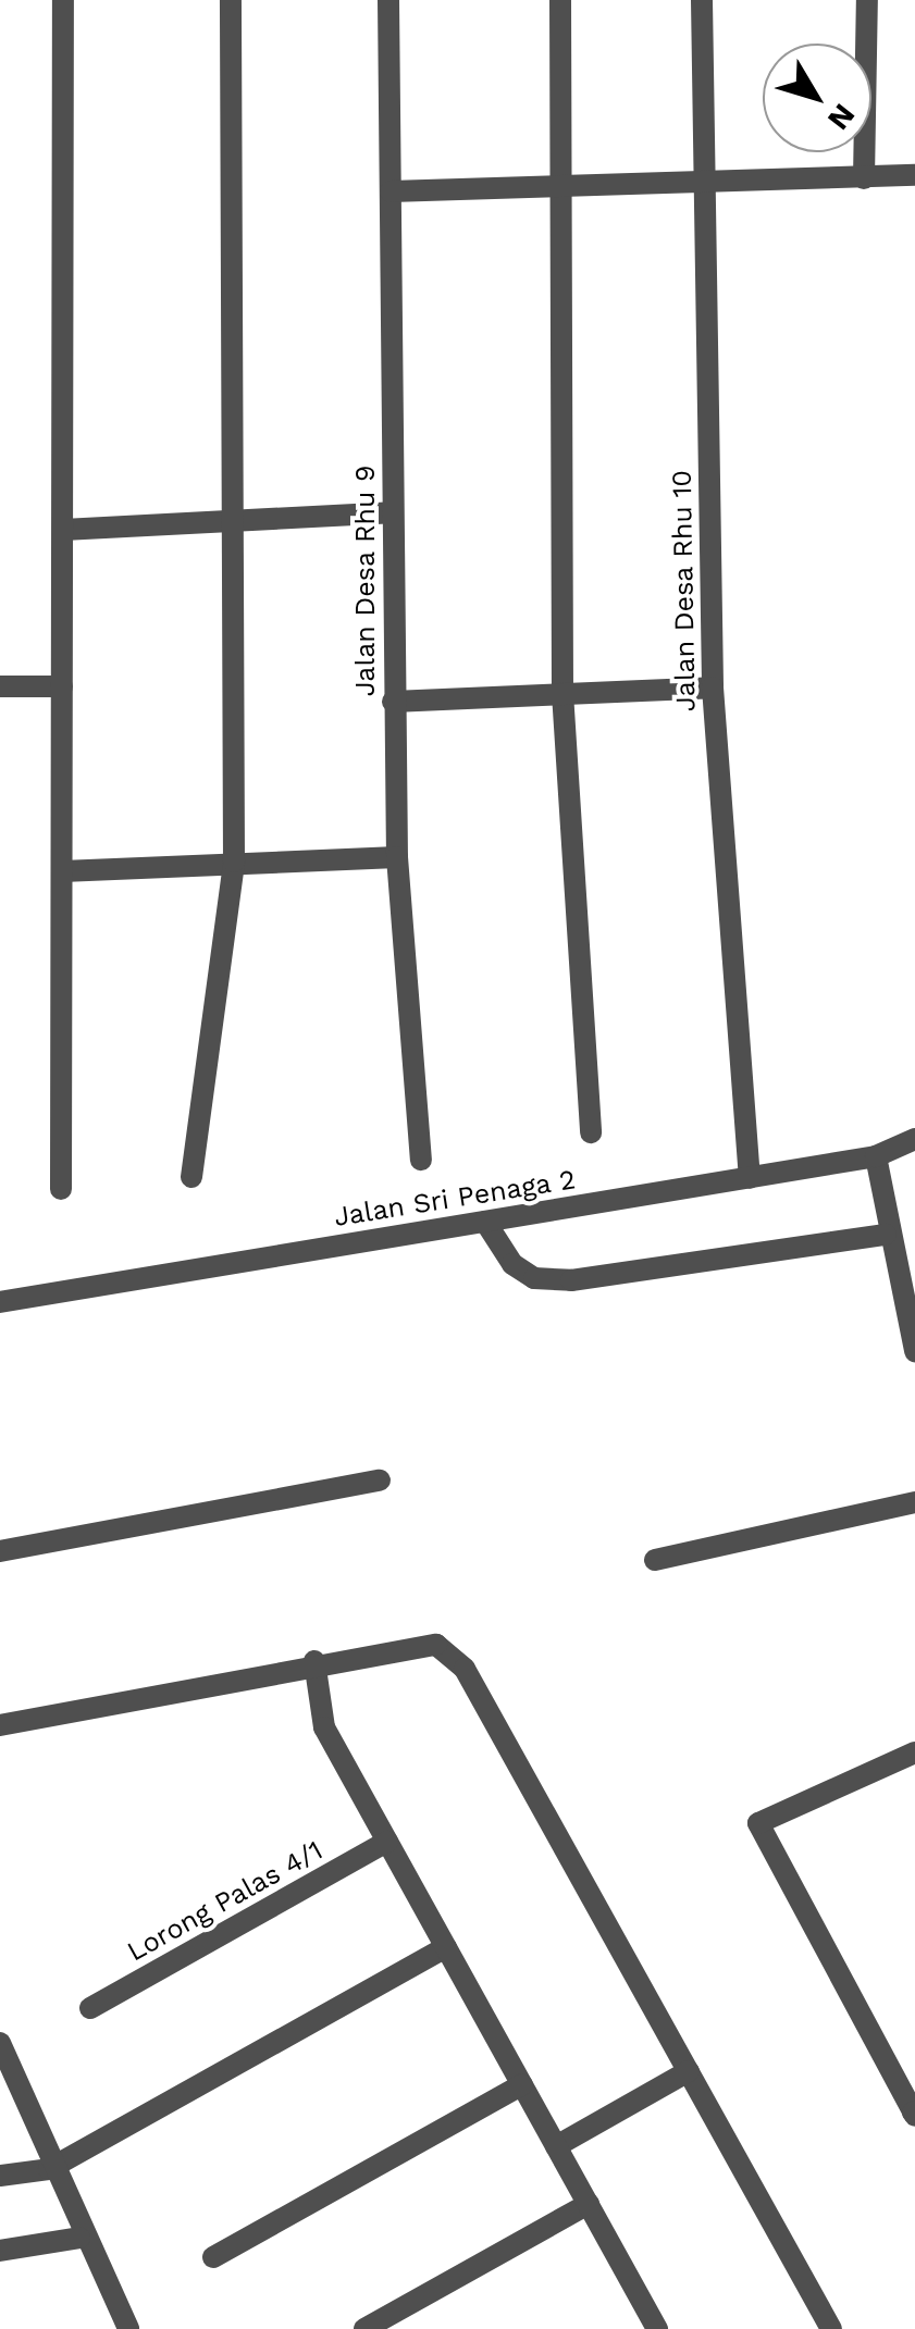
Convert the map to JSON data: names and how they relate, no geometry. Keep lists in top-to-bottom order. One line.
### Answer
{"streets":{"street":["Jalan Desa Rhu 9","Jalan Desa Rhu 10","Jalan Sri Penaga 2","Lorong Palas 4/1"]},"crossings":[["Jalan Desa Rhu 10","Jalan Sri Penaga 2"]],"north":"bottom right"}
